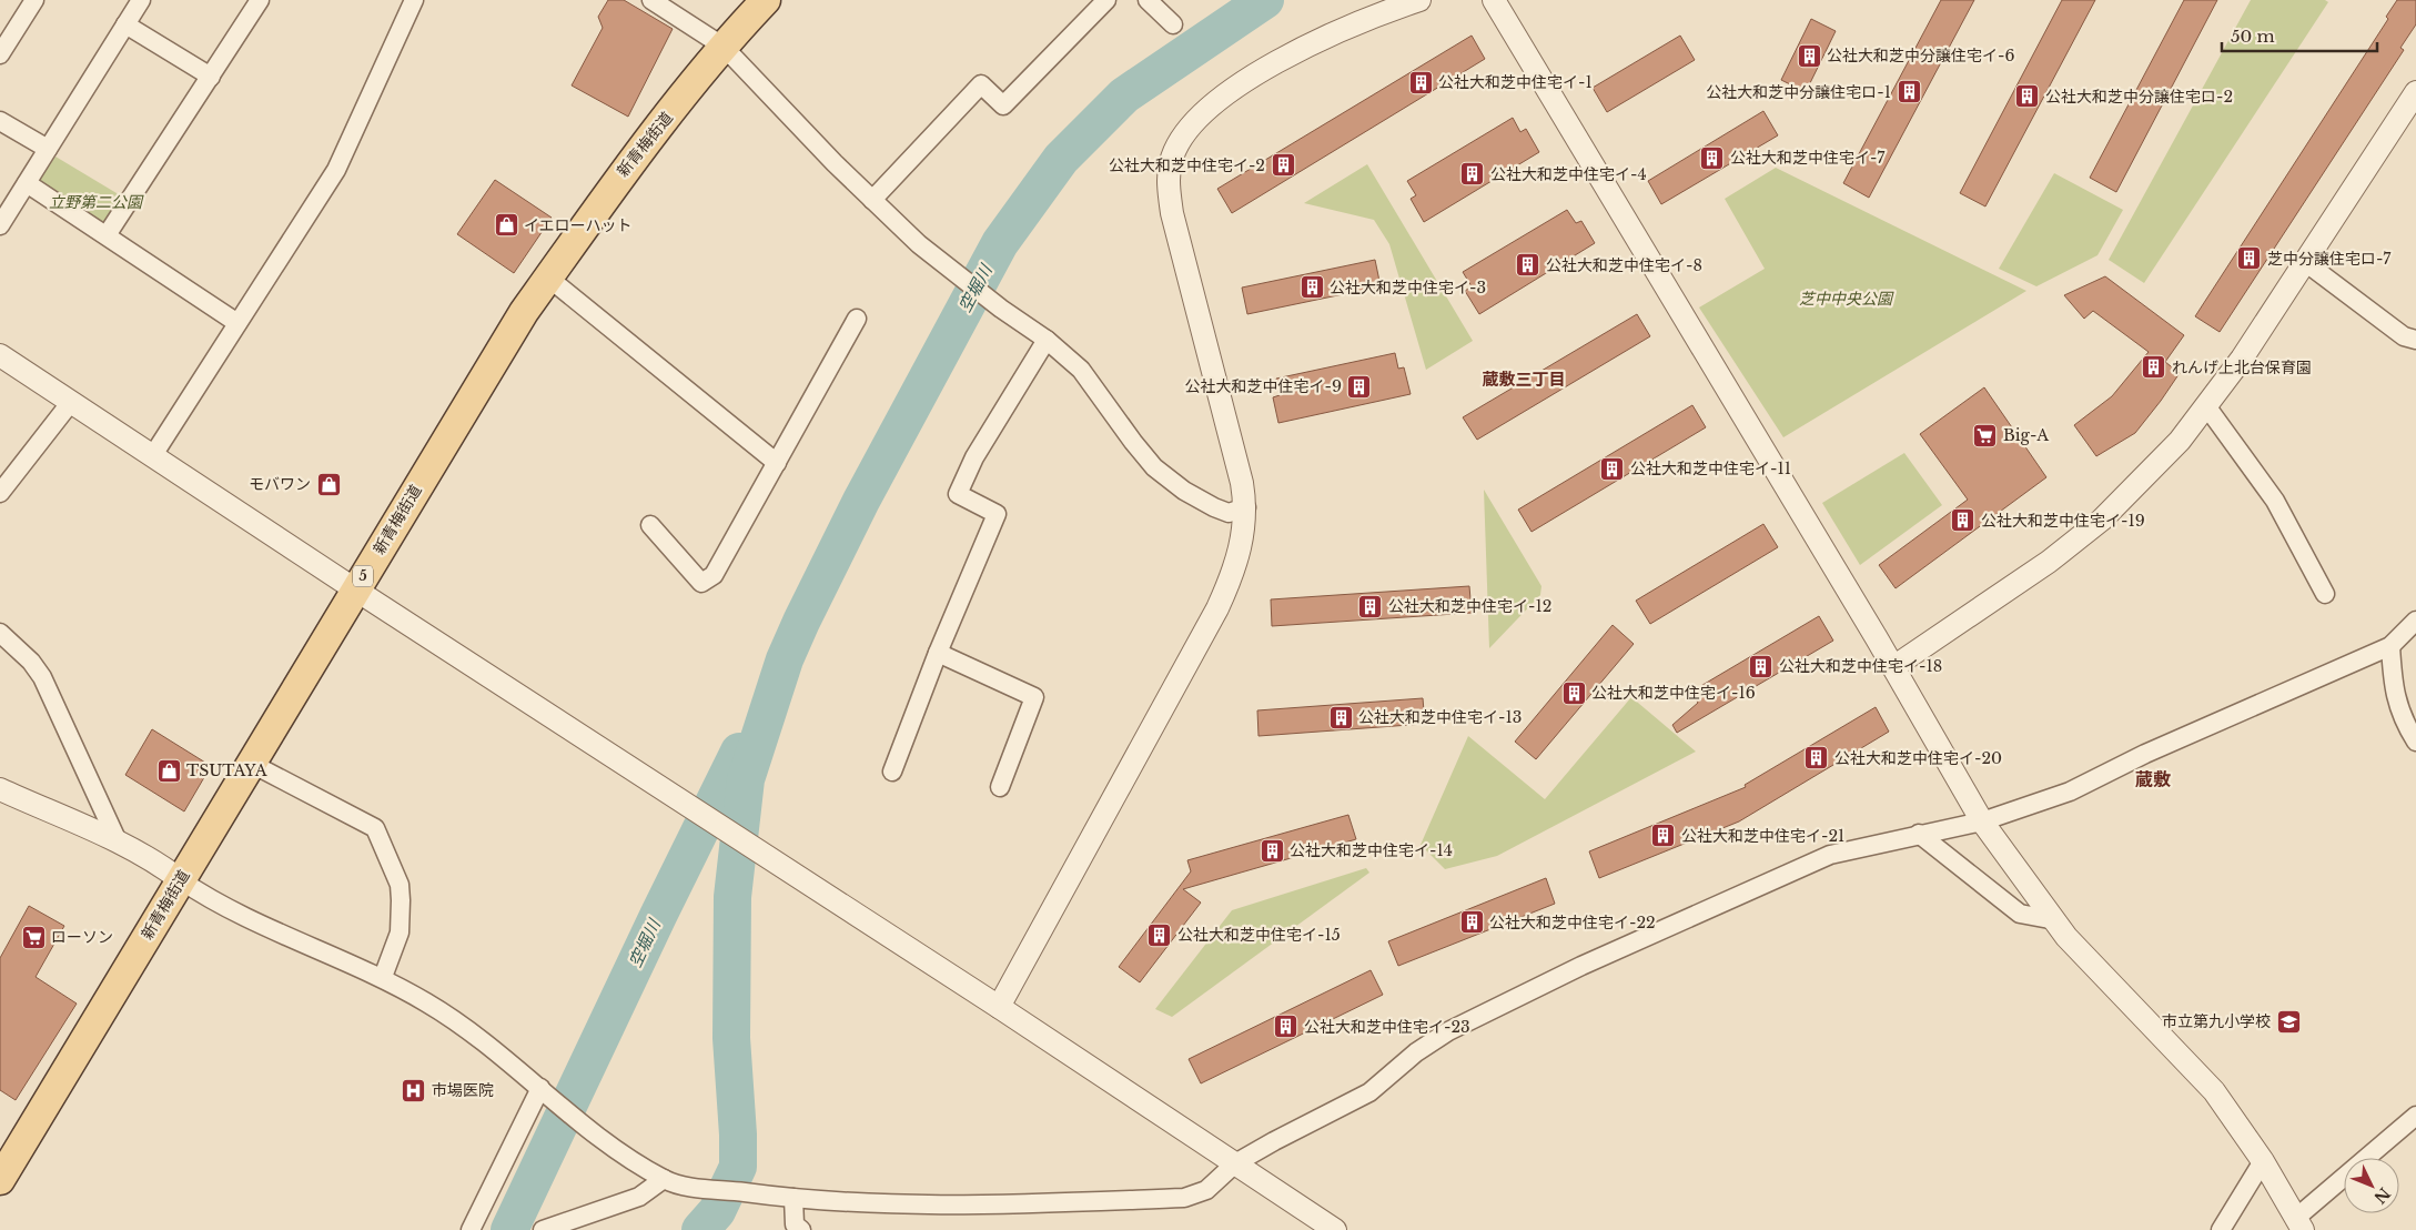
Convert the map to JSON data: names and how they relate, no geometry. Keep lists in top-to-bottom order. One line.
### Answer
{"streets":{"main road":["新青梅街道","5"]},"districts":["蔵敷三丁目","蔵敷"],"water":["空堀川"],"parks":["立野第二公園","芝中中央公園"],"places":{"building":["公社大和芝中分譲住宅イ-6","公社大和芝中住宅イ-1","公社大和芝中分譲住宅ロ-1","公社大和芝中分譲住宅ロ-2","公社大和芝中住宅イ-7","公社大和芝中住宅イ-2","公社大和芝中住宅イ-4","芝中分譲住宅ロ-7","公社大和芝中住宅イ-8","公社大和芝中住宅イ-3","れんげ上北台保育園","公社大和芝中住宅イ-9","公社大和芝中住宅イ-11","公社大和芝中住宅イ-19","公社大和芝中住宅イ-12","公社大和芝中住宅イ-18","公社大和芝中住宅イ-16","公社大和芝中住宅イ-13","公社大和芝中住宅イ-20","公社大和芝中住宅イ-21","公社大和芝中住宅イ-14","公社大和芝中住宅イ-22","公社大和芝中住宅イ-15","公社大和芝中住宅イ-23"],"shop":["イエローハット","モバワン","TSUTAYA"],"supermarket":["Big-A","ローソン"],"school or university":["市立第九小学校"],"hospital":["市場医院"]},"scale_bar":"50 m","north":"bottom right"}
